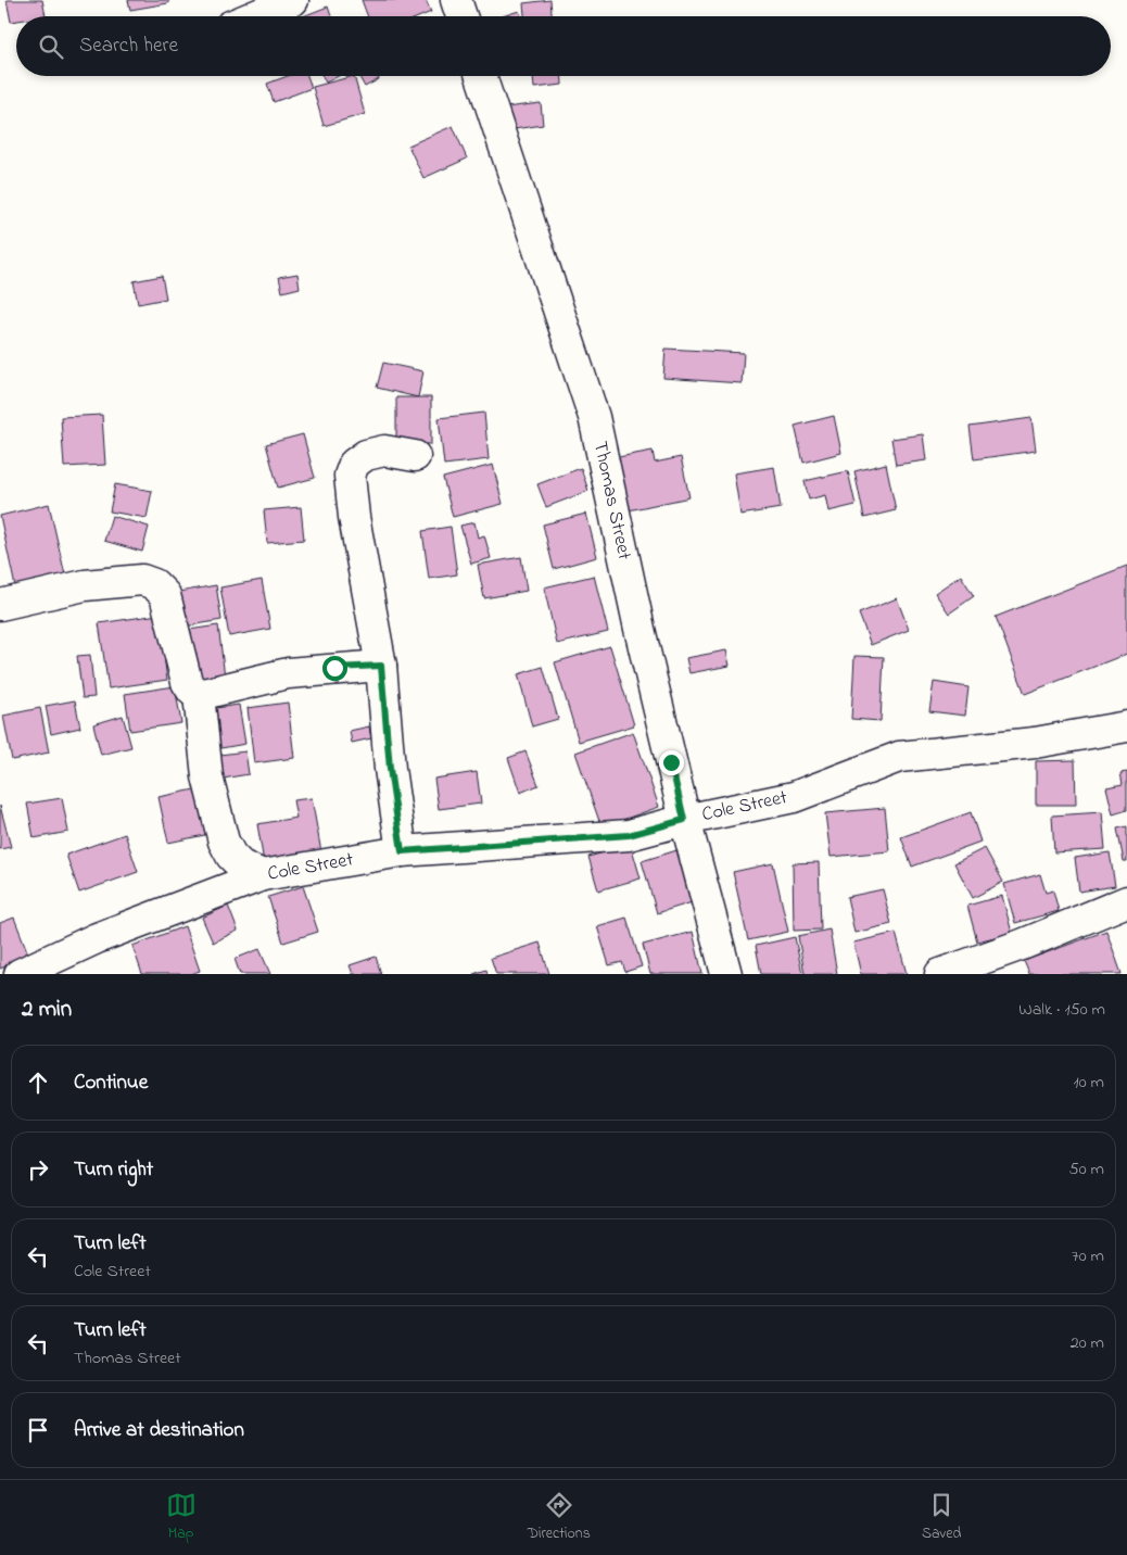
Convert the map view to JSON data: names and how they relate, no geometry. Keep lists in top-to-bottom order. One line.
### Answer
{"streets":{"street":["Thomas Street","Cole Street"]},"crossings":[["Thomas Street","Cole Street"]],"page":{"search":"Search here","heading":["2 min","Walk · 150 m"],"list":[["Continue","10 m"],["Turn right","50 m"],["Turn left","Cole Street","70 m"],["Turn left","Thomas Street","20 m"],"Arrive at destination"],"nav":["Map","Directions","Saved"]}}
